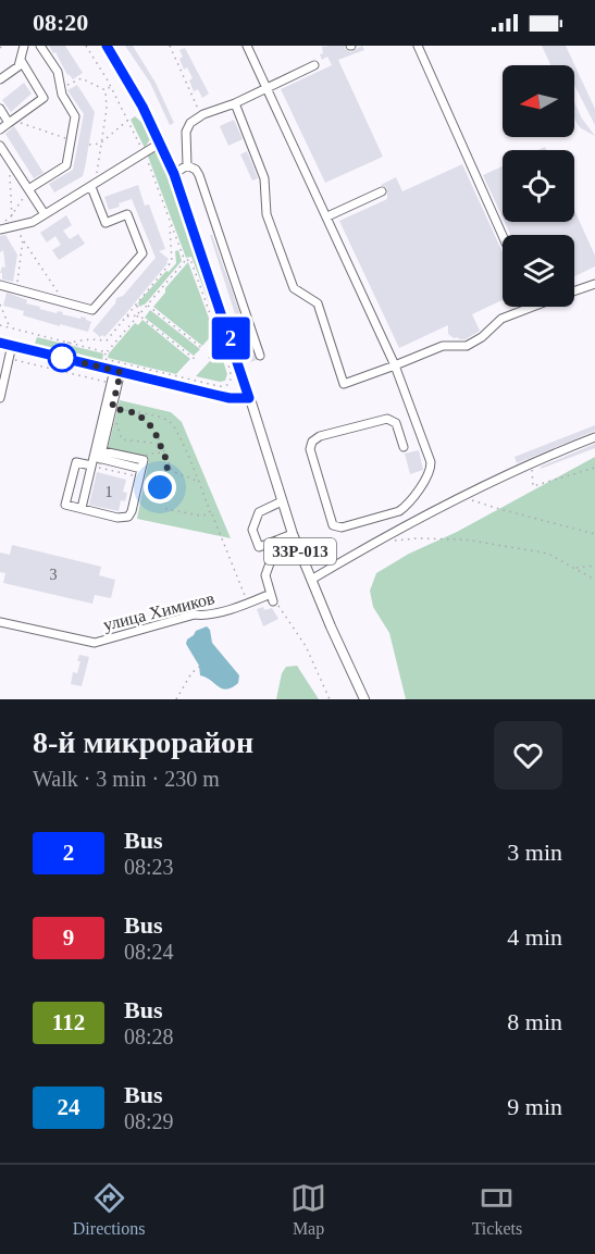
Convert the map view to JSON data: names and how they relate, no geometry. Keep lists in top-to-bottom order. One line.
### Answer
{"streets":{"main road":["33Р-013"],"street":["улица Химиков"]},"lines":["bus line 2"],"house_numbers":["1","3"],"north":"left","page":{"status":"08:20","on_map":"2","heading":["8-й микрорайон","Walk · 3 min · 230 m"],"list":[{"mark":"2","name":"Bus","note":"08:23","value":"3 min"},{"mark":"9","name":"Bus","note":"08:24","value":"4 min"},{"mark":"112","name":"Bus","note":"08:28","value":"8 min"},{"mark":"24","name":"Bus","note":"08:29","value":"9 min"}],"tabs":["Directions","Map","Tickets"]}}
